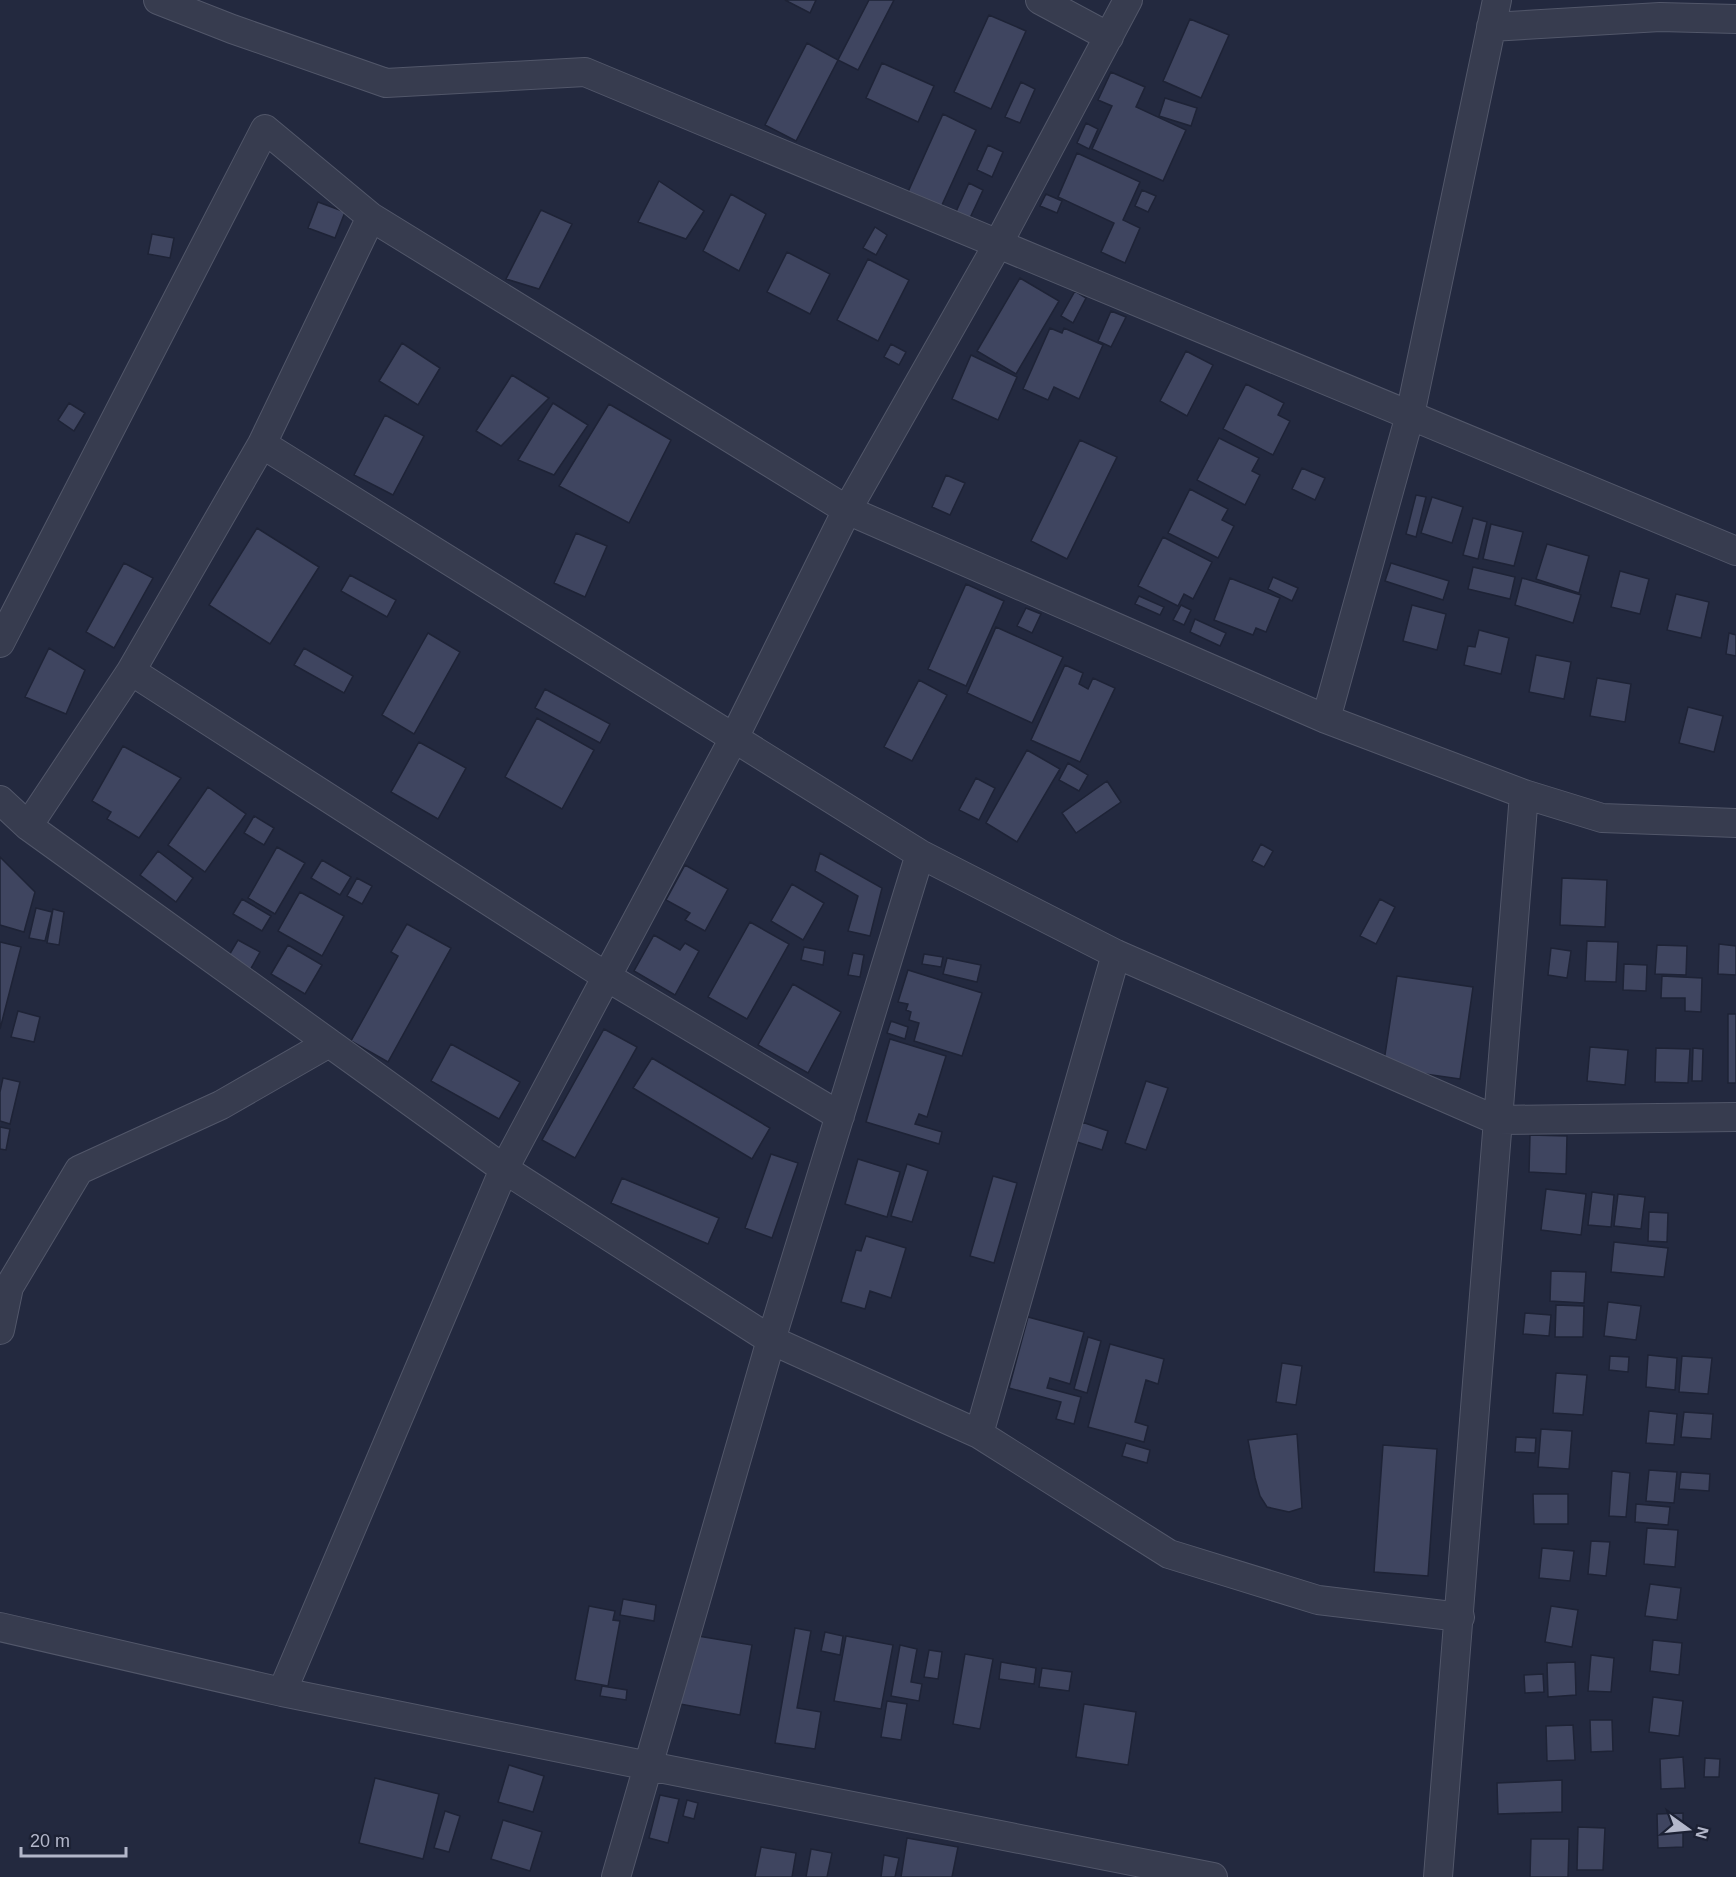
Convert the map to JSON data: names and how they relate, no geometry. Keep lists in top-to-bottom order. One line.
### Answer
{"scale_bar":"20 m","north":"right"}
